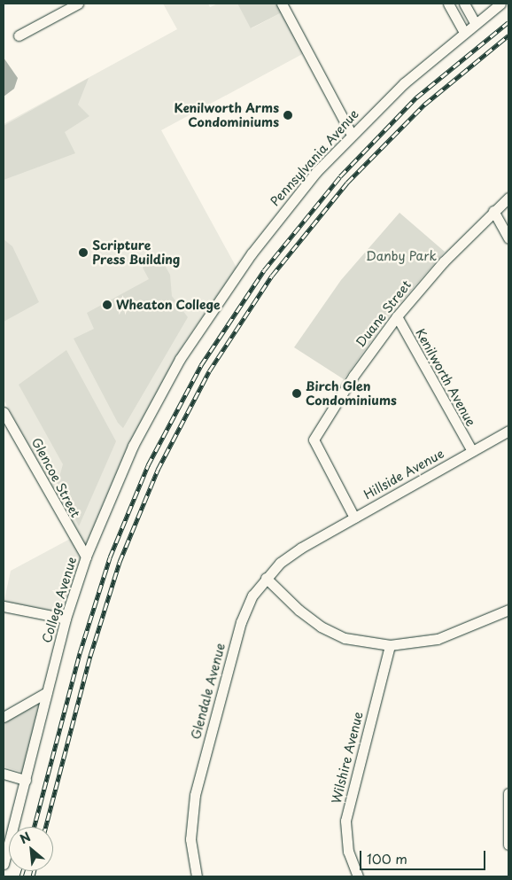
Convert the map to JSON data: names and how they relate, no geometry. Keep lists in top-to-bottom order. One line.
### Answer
{"streets":{"street":["Pennsylvania Avenue","Duane Street","Kenilworth Avenue","Hillside Avenue","Glencoe Street","College Avenue","Glendale Avenue","Wilshire Avenue"]},"crossings":[["Pennsylvania Avenue","College Avenue"],["Duane Street","Kenilworth Avenue"],["Duane Street","Hillside Avenue"],["Kenilworth Avenue","Hillside Avenue"],["Hillside Avenue","Glendale Avenue"],["Glencoe Street","College Avenue"]],"parks":["Danby Park"],"places":["Kenilworth Arms Condominiums","Scripture Press Building","Wheaton College","Birch Glen Condominiums"],"scale_bar":"100 m","north":"top left"}
